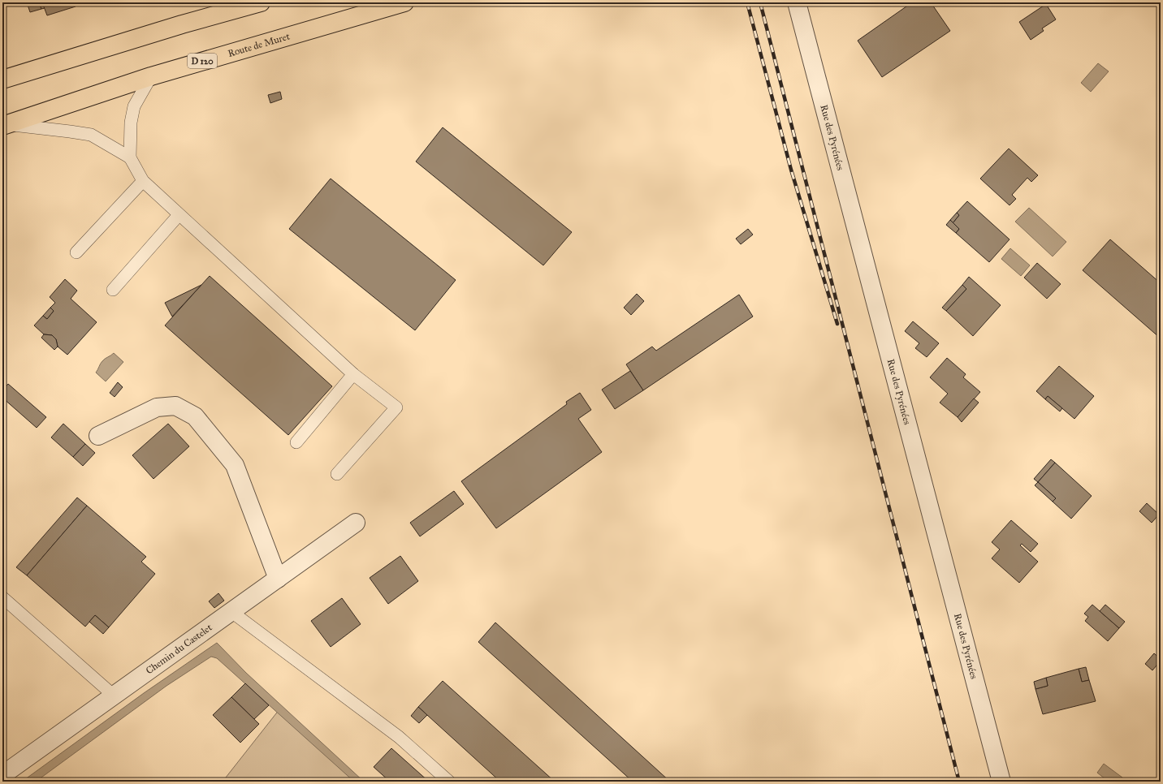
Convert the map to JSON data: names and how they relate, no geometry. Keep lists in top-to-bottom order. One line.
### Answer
{"streets":{"main road":["Route de Muret","D 120"],"street":["Rue des Pyrénées","Chemin du Castelet"]}}
